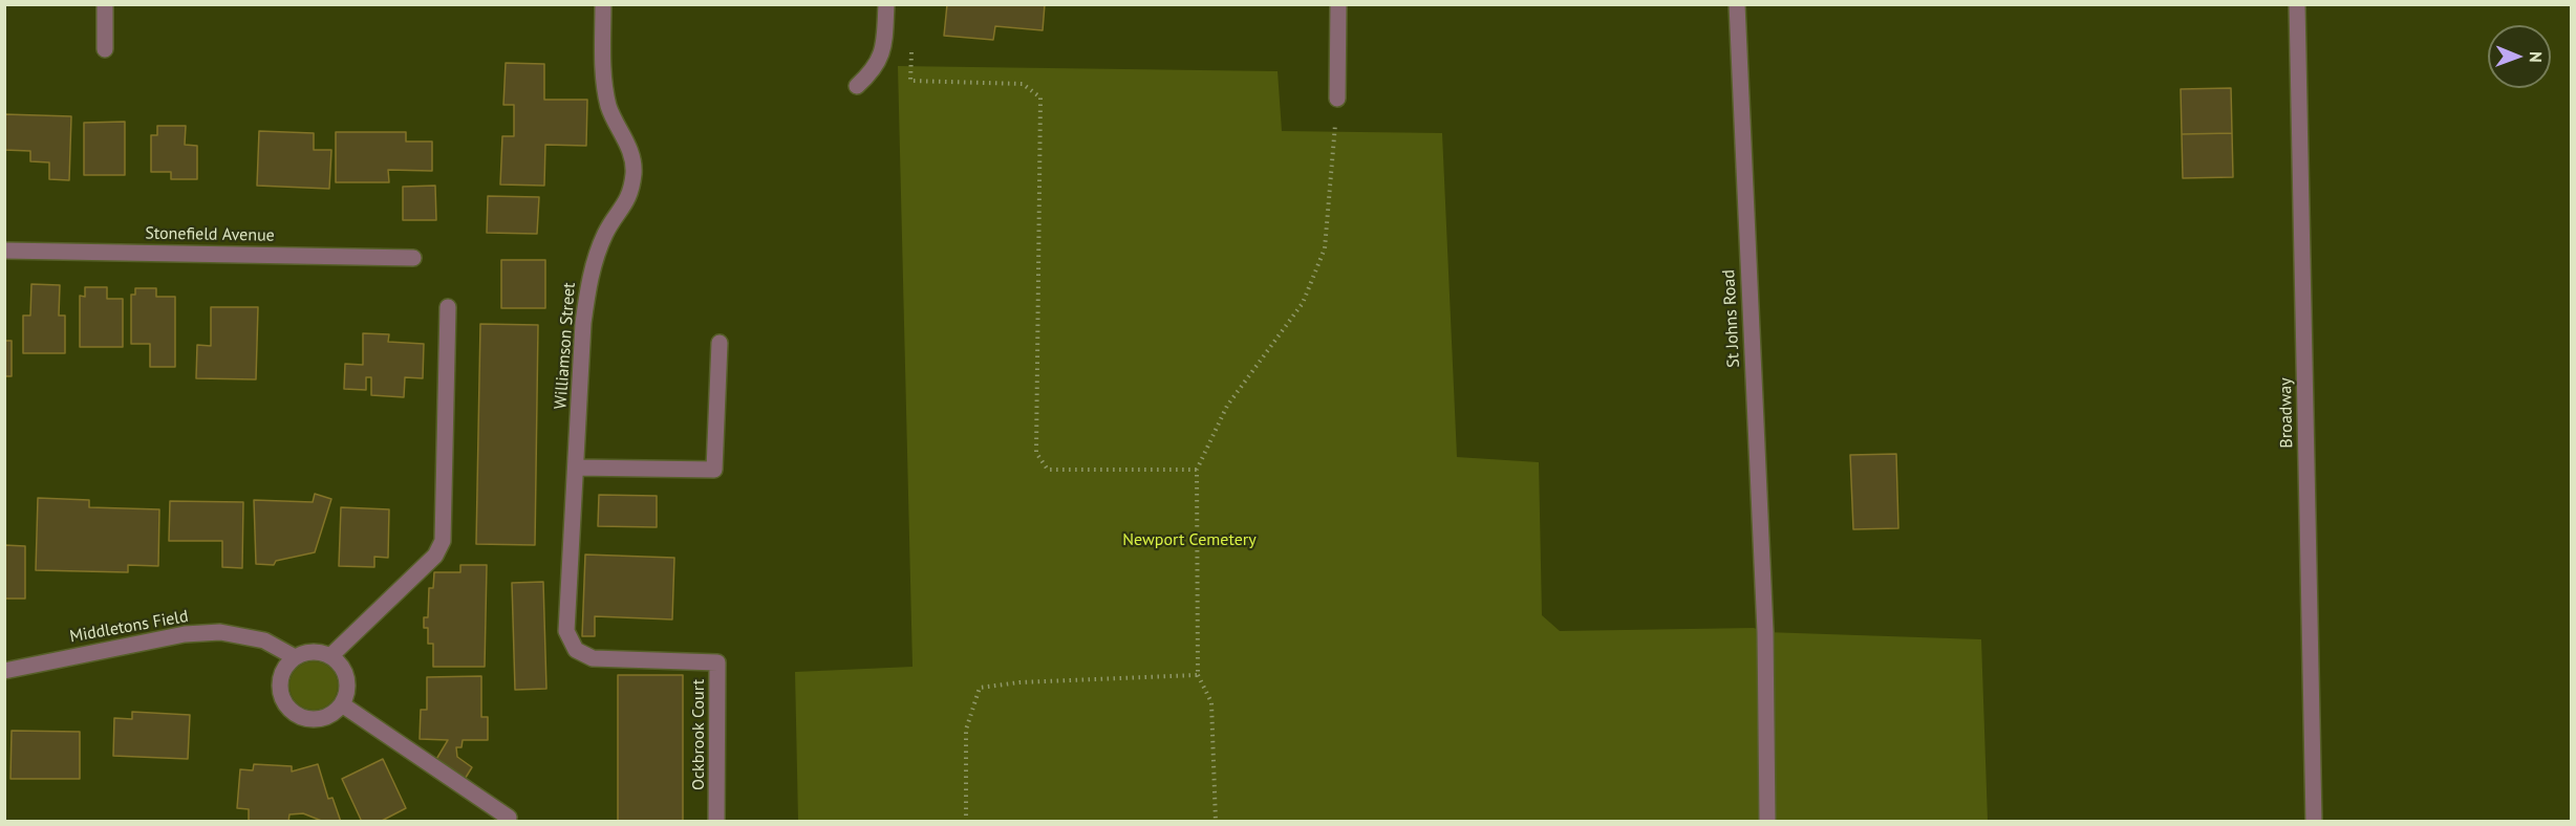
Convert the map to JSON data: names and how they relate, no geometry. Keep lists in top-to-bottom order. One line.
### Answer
{"streets":{"street":["Stonefield Avenue","St Johns Road","Williamson Street","Broadway","Middletons Field","Ockbrook Court"]},"crossings":[["Williamson Street","Ockbrook Court"]],"parks":["Newport Cemetery"],"north":"right"}
